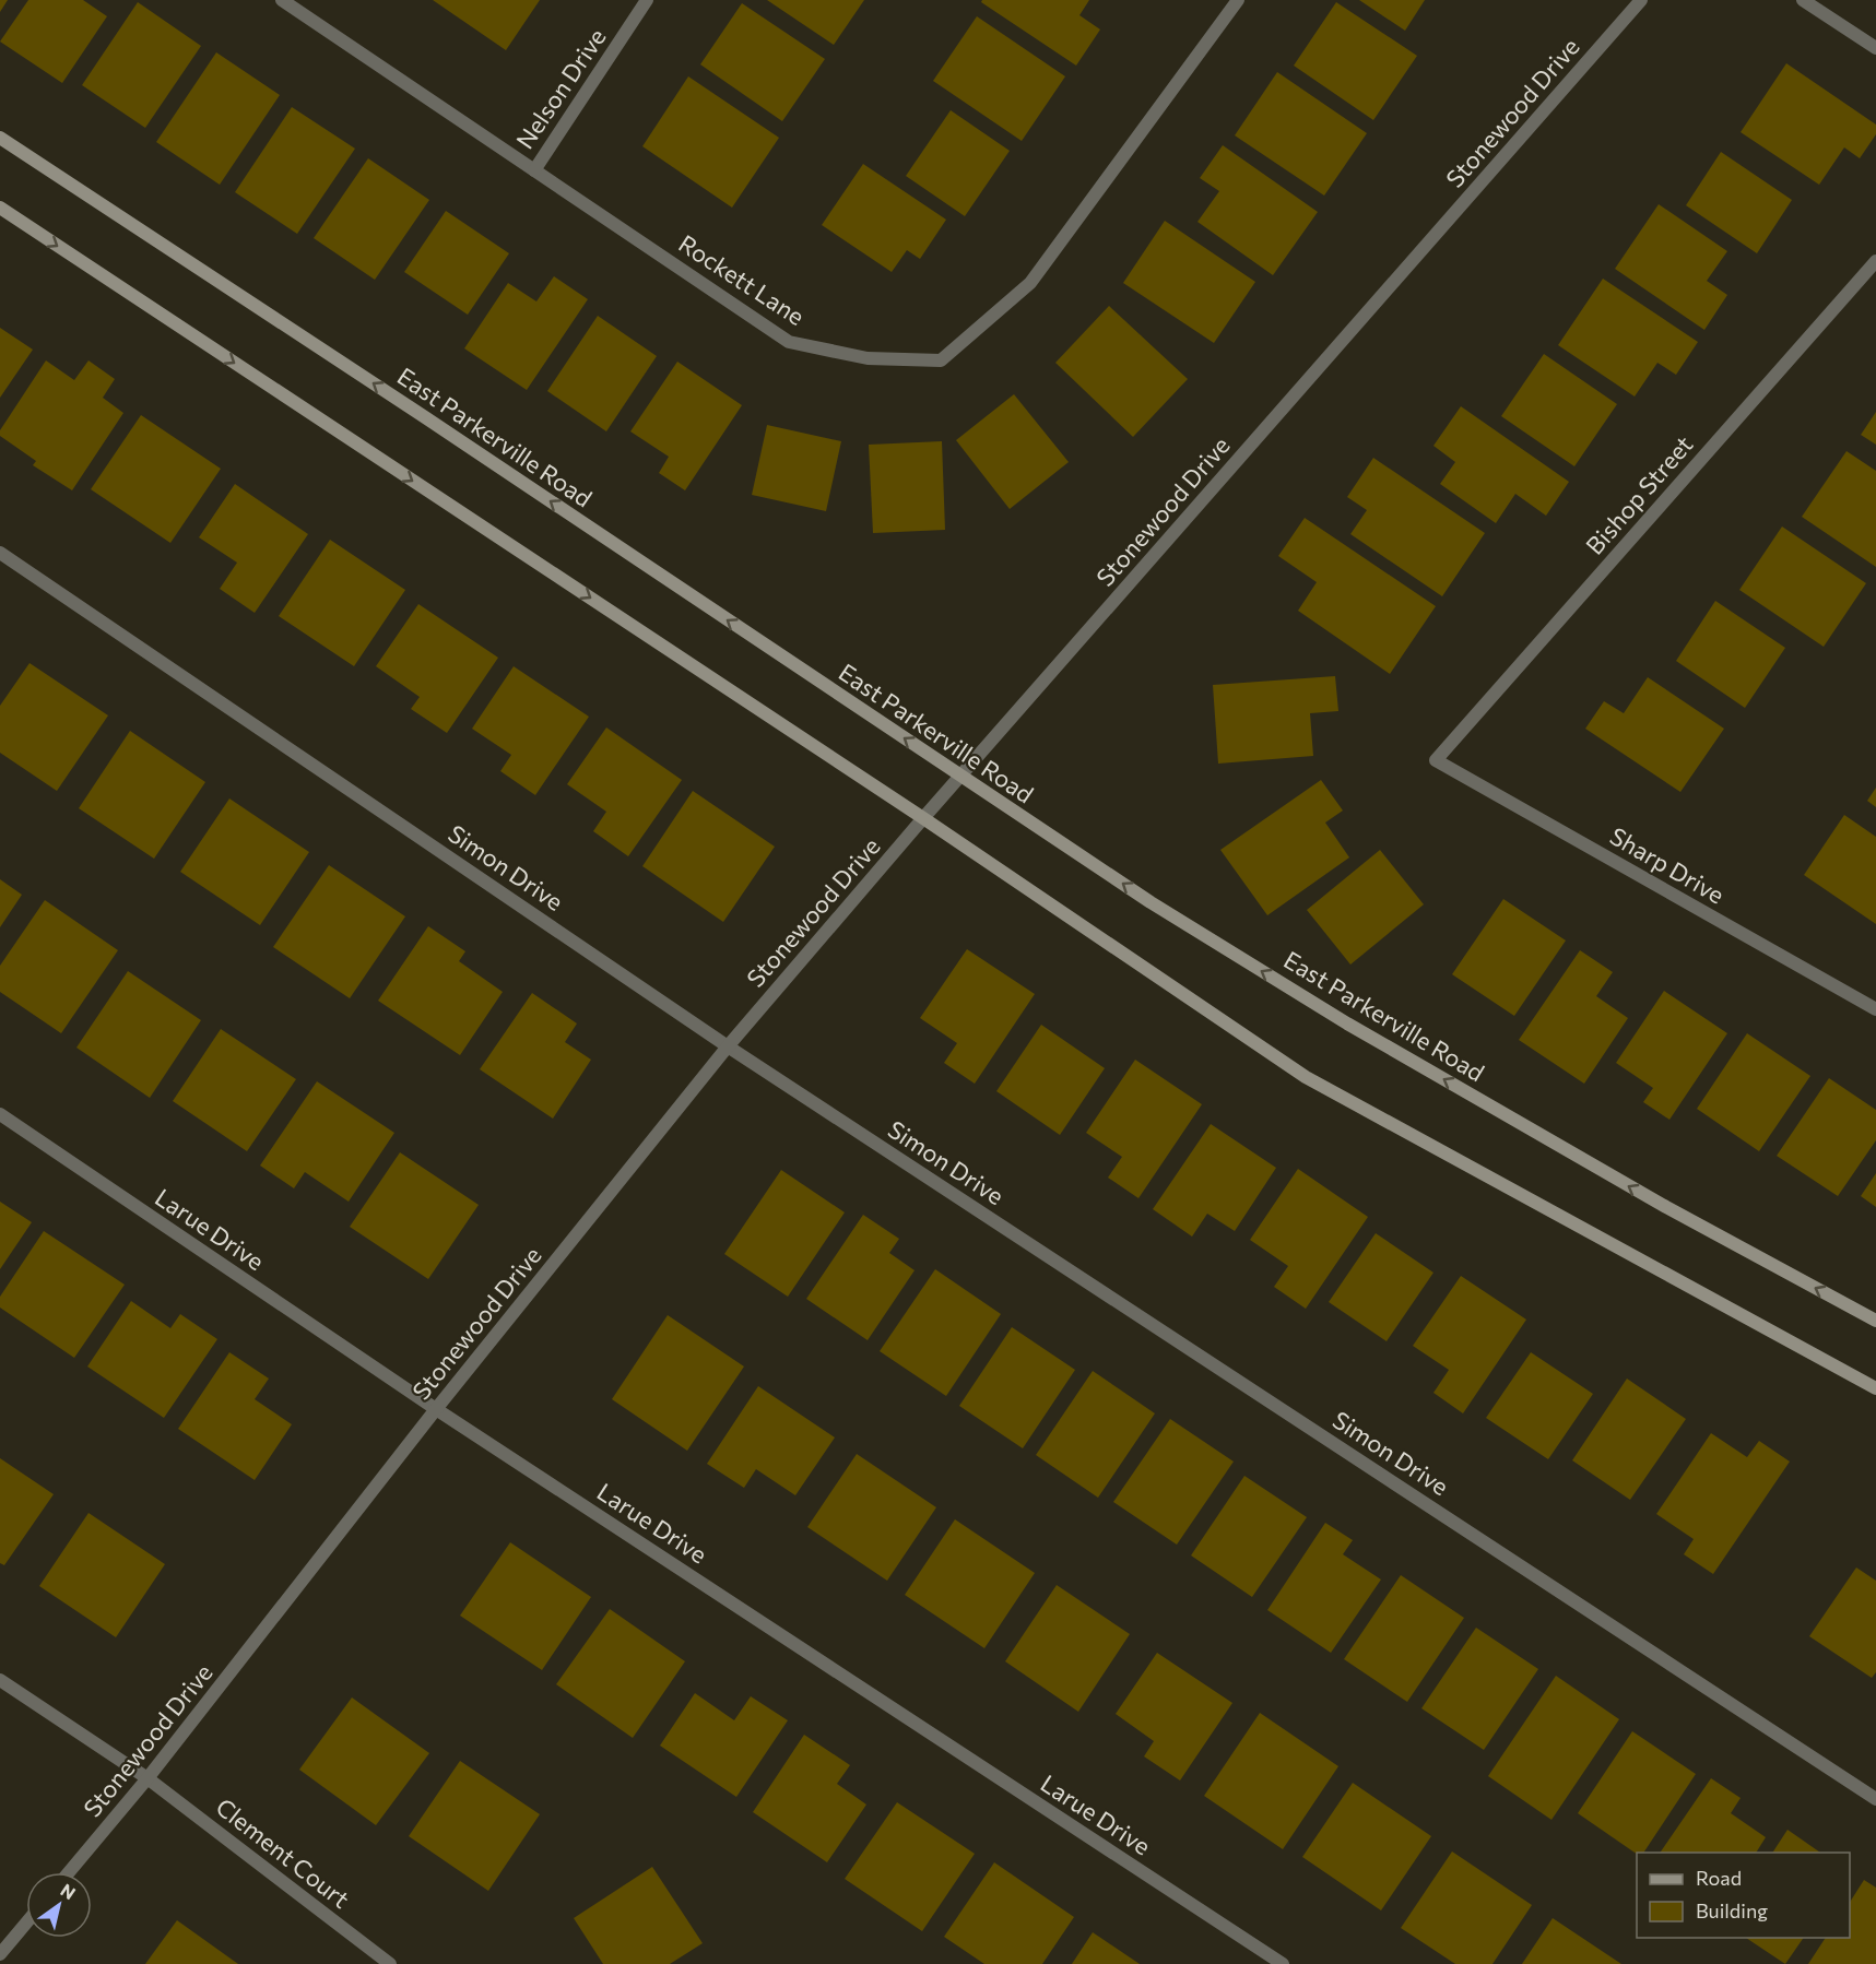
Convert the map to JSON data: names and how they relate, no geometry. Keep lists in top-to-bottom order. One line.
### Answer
{"streets":{"main road":["East Parkerville Road"],"street":["Nelson Drive","Stonewood Drive","Rockett Lane","Bishop Street","Sharp Drive","Simon Drive","Larue Drive","Clement Court"]},"crossings":[["Nelson Drive","Rockett Lane"],["Stonewood Drive","East Parkerville Road"],["Stonewood Drive","Simon Drive"],["Stonewood Drive","Larue Drive"],["Stonewood Drive","Clement Court"],["Bishop Street","Sharp Drive"]],"legend":["Road","Building"],"north":"top right"}
